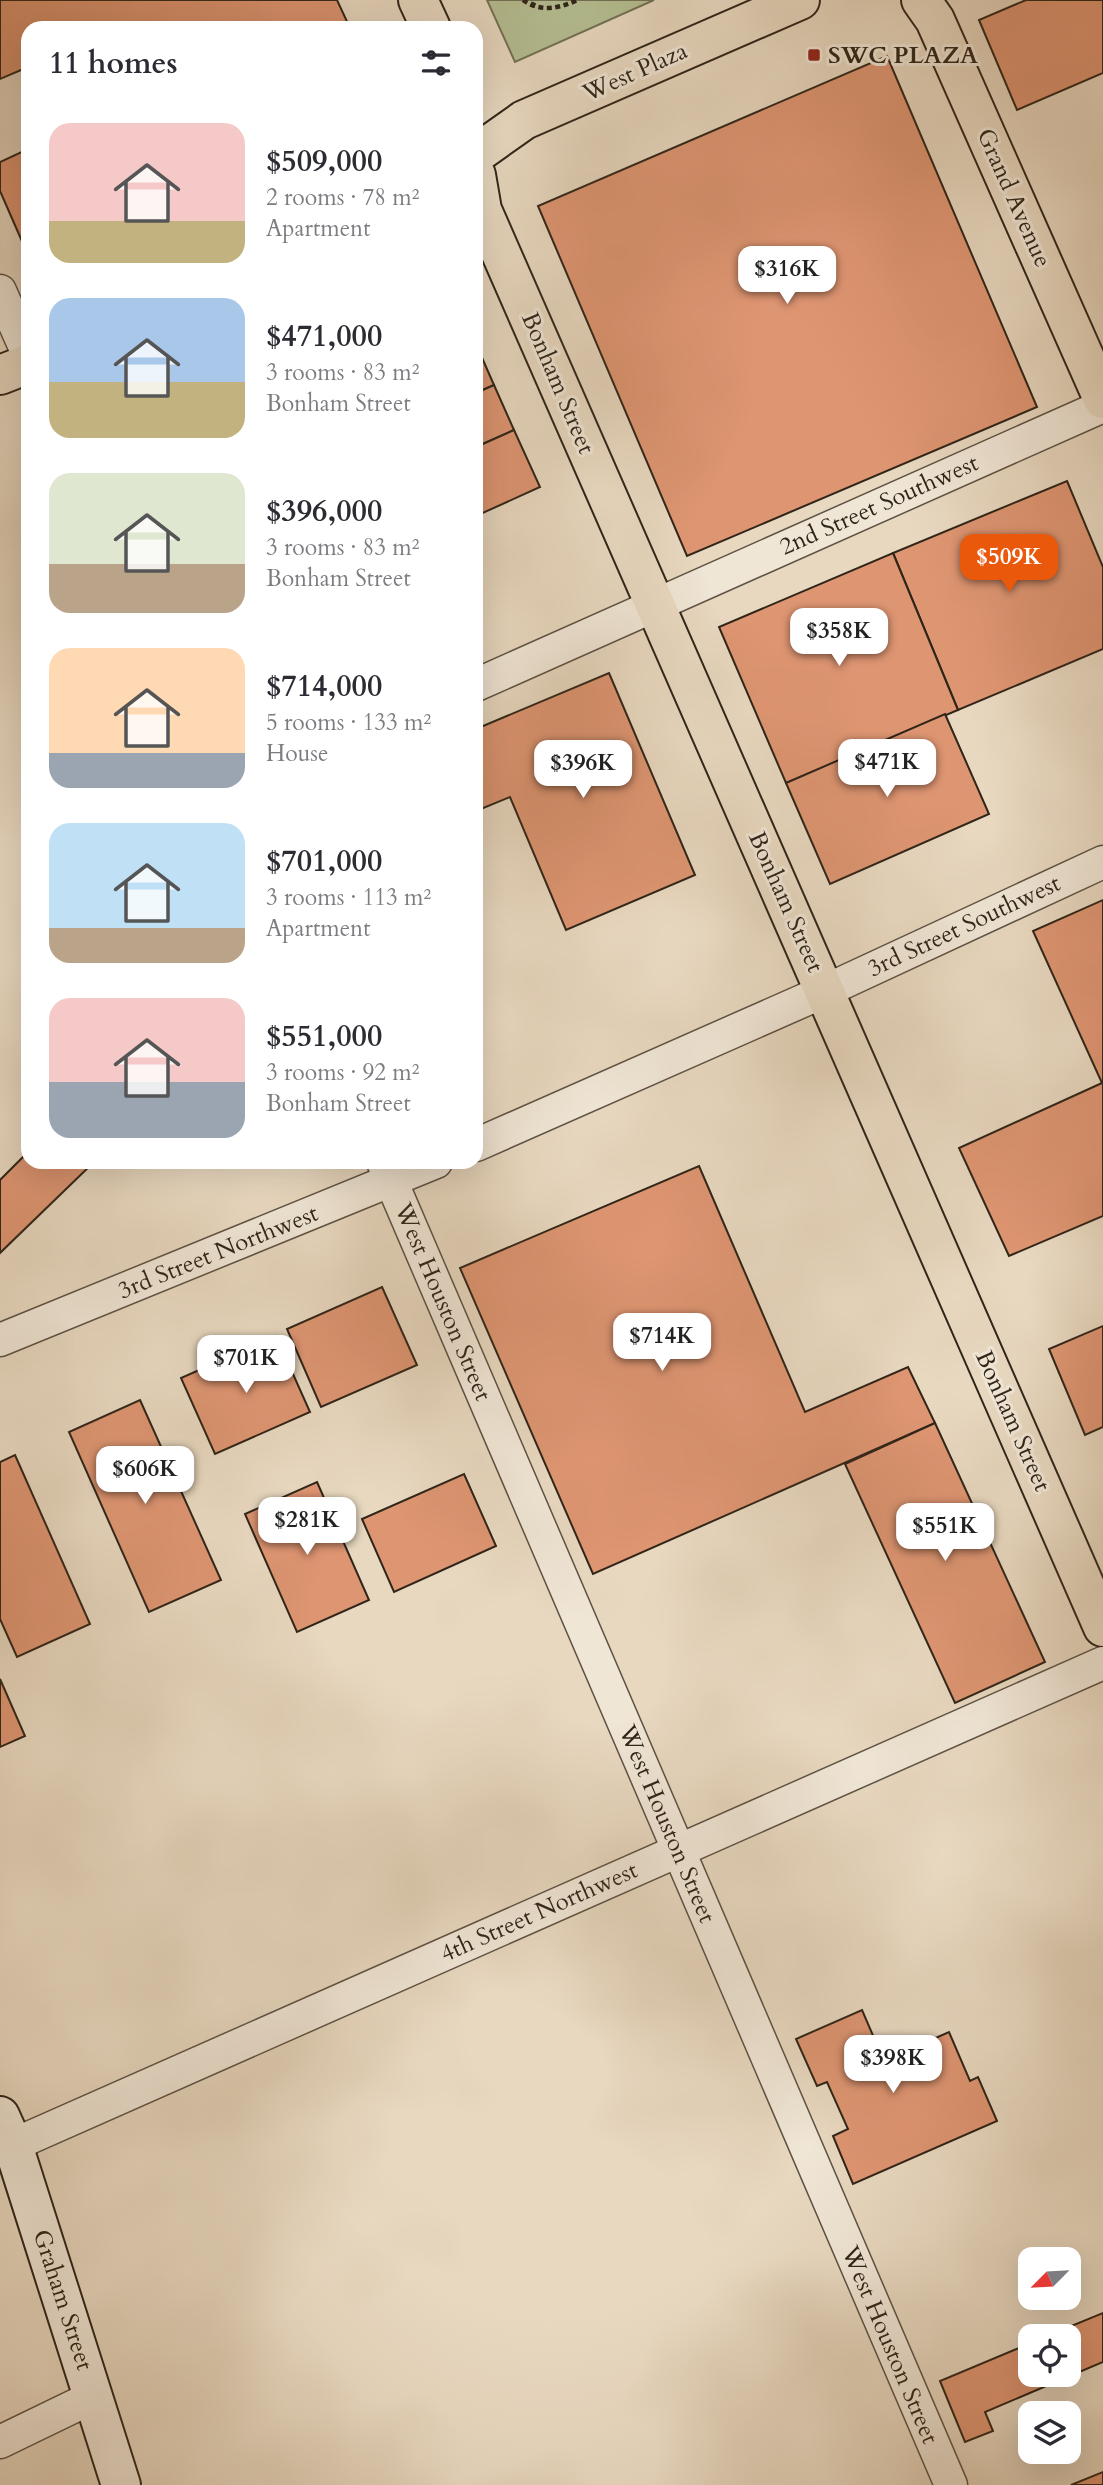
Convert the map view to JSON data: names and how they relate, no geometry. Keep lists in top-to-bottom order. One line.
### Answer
{"streets":{"main road":["West Plaza","Grand Avenue","Bonham Street"],"street":["2nd Street Southwest","3rd Street Southwest","3rd Street Northwest","West Houston Street","4th Street Northwest","Graham Street"]},"crossings":[["Bonham Street","2nd Street Southwest"],["Bonham Street","3rd Street Southwest"],["3rd Street Northwest","West Houston Street"],["West Houston Street","4th Street Northwest"],["4th Street Northwest","Graham Street"]],"places":{"transit":["SWC PLAZA"]},"north":"bottom left","page":{"heading":"11 homes","list":[{"name":"$509,000","note":"2 rooms · 78 m² · Apartment"},{"name":"$471,000","note":"3 rooms · 83 m² · Bonham Street"},{"name":"$396,000","note":"3 rooms · 83 m² · Bonham Street"},{"name":"$714,000","note":"5 rooms · 133 m² · House"},{"name":"$701,000","note":"3 rooms · 113 m² · Apartment"},{"name":"$551,000","note":"3 rooms · 92 m² · Bonham Street"}],"price":["$316K","$509K","$358K","$471K","$396K","$714K","$701K","$606K","$281K","$551K","$398K"]}}
